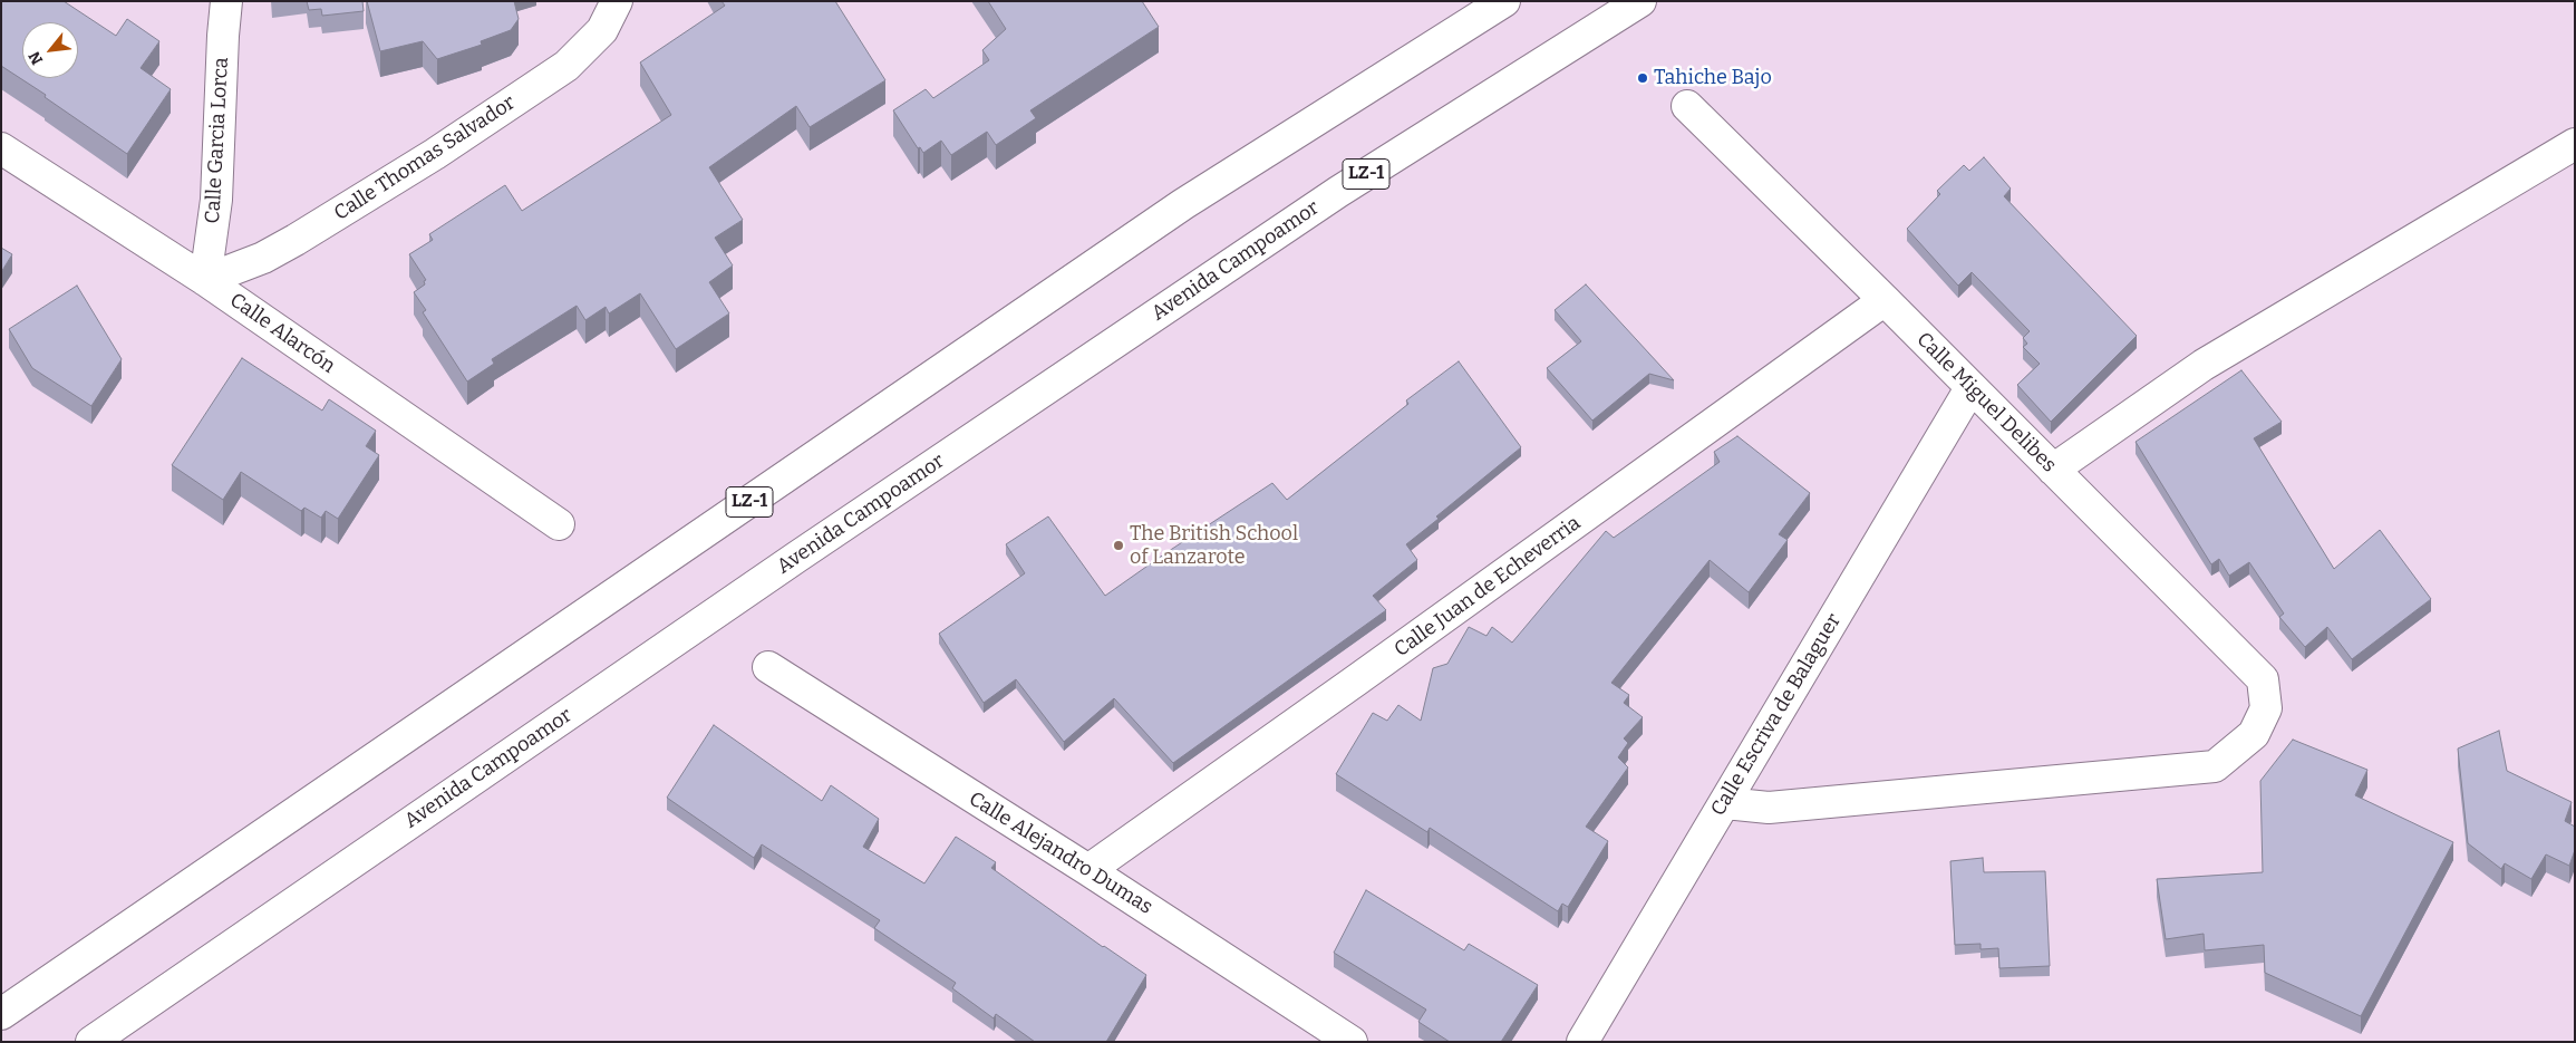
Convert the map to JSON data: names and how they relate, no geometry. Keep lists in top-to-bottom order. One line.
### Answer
{"streets":{"main road":["Calle Garcia Lorca","Calle Thomas Salvador","LZ-1","Avenida Campoamor","Calle Alarcón","Calle Miguel Delibes","Calle Juan de Echeverria","Calle Escriva de Balaguer","Calle Alejandro Dumas"]},"crossings":[["Calle Garcia Lorca","Calle Thomas Salvador"],["Calle Garcia Lorca","Calle Alarcón"],["Calle Thomas Salvador","Calle Alarcón"],["Calle Miguel Delibes","Calle Juan de Echeverria"],["Calle Miguel Delibes","Calle Escriva de Balaguer"],["Calle Juan de Echeverria","Calle Alejandro Dumas"]],"places":["Tahiche Bajo","The British School of Lanzarote"],"north":"bottom left"}
